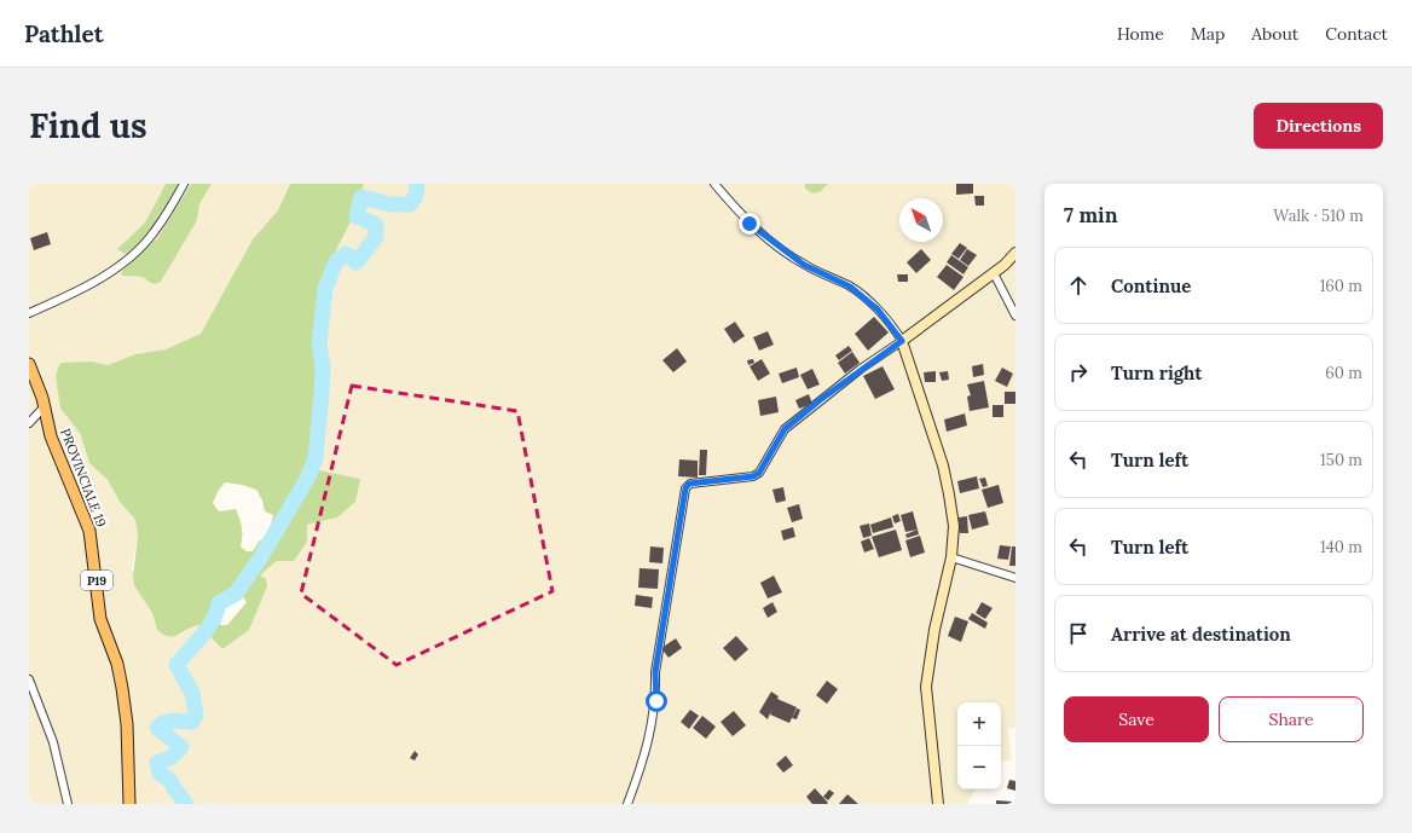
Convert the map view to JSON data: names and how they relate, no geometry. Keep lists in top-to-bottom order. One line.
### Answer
{"streets":{"main road":["PROVINCIALE 19","P19"]},"north":"top left","page":{"header":"Pathlet","nav":["Home","Map","About","Contact"],"buttons":["Directions",["Save","Share"]],"title":"Find us","heading":["7 min","Walk · 510 m"],"list":[["Continue","160 m"],["Turn right","60 m"],["Turn left","150 m"],["Turn left","140 m"],"Arrive at destination"],"map_buttons":["+","−"]}}
